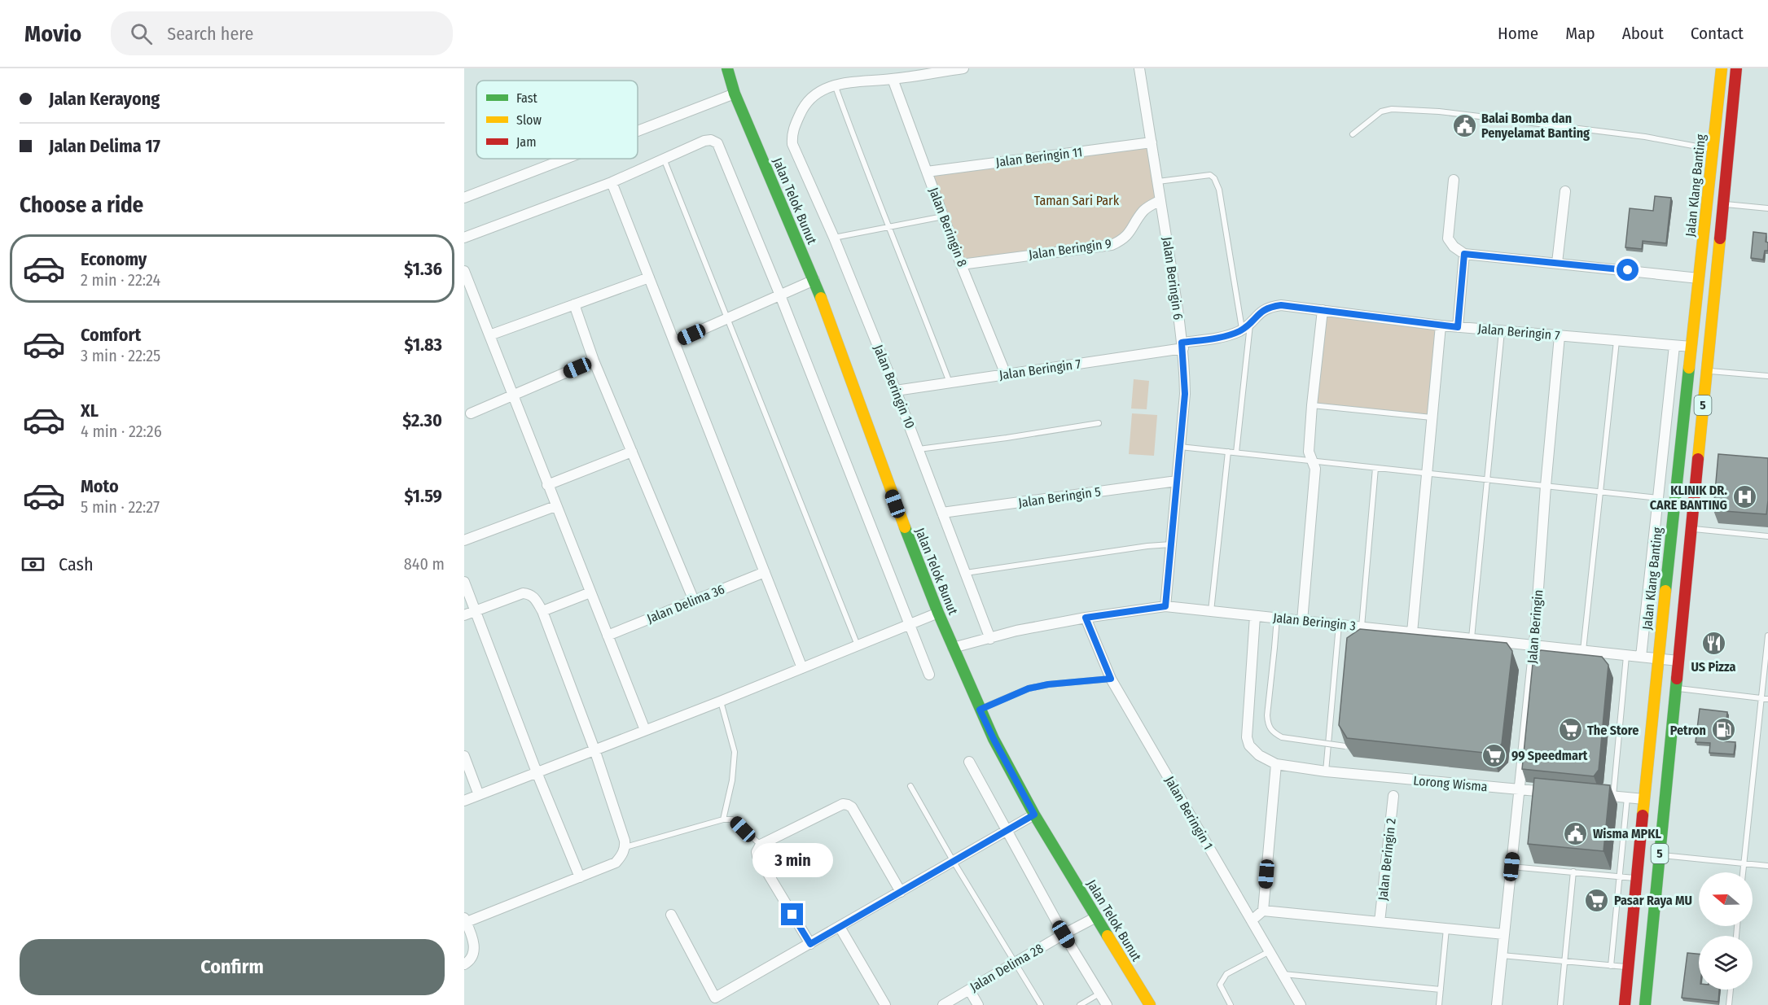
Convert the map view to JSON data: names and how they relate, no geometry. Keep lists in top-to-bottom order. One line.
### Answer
{"streets":{"main road":["Jalan Klang Banting","Jalan Telok Bunut","5"],"street":["Jalan Beringin 11","Jalan Beringin 8","Jalan Beringin 9","Jalan Beringin 6","Jalan Beringin 7","Jalan Beringin 10","Jalan Beringin 5","Jalan Delima 36","Jalan Beringin 3","Jalan Beringin","Lorong Wisma","Jalan Beringin 1","Jalan Beringin 2","Jalan Delima 28"]},"crossings":[["Jalan Beringin 11","Jalan Beringin 8"],["Jalan Beringin 11","Jalan Beringin 6"],["Jalan Klang Banting","Jalan Beringin 7"],["Jalan Klang Banting","Jalan Beringin 3"],["Jalan Telok Bunut","Jalan Beringin 3"],["Jalan Telok Bunut","Jalan Delima 28"],["Jalan Beringin 8","Jalan Beringin 9"],["Jalan Beringin 8","Jalan Beringin 7"],["Jalan Beringin 9","Jalan Beringin 6"],["Jalan Beringin 6","Jalan Beringin 7"],["Jalan Beringin 6","Jalan Beringin 5"],["Jalan Beringin 6","Jalan Beringin 3"],["Jalan Beringin 7","Jalan Beringin 10"],["Jalan Beringin 7","Jalan Beringin"],["Jalan Beringin 10","Jalan Beringin 5"],["Jalan Beringin 10","Jalan Beringin 3"],["5","Jalan Beringin 3"],["Jalan Beringin 3","Jalan Beringin"],["Jalan Beringin 3","Lorong Wisma"],["Jalan Beringin 3","Jalan Beringin 1"],["Jalan Beringin","Lorong Wisma"]],"parks":["Taman Sari Park"],"places":{"public building":["Balai Bomba dan Penyelamat Banting","Wisma MPKL"],"hospital":["KLINIK DR. CARE BANTING"],"restaurant":["US Pizza"],"supermarket":["The Store","99 Speedmart","Pasar Raya MU"],"fuel station":["Petron"]},"legend":["Fast","Slow","Jam"],"north":"left","page":{"header":"Movio","search":"Search here","nav":["Home","Map","About","Contact"],"banner":["Jalan Kerayong","Jalan Delima 17"],"heading":"Choose a ride","list":[{"name":"Economy","note":"2 min · 22:24","value":"$1.36"},{"name":"Comfort","note":"3 min · 22:25","value":"$1.83"},{"name":"XL","note":"4 min · 22:26","value":"$2.30"},{"name":"Moto","note":"5 min · 22:27","value":"$1.59"}],"pay":["Cash","840 m"],"bubble":"3 min","buttons":"Confirm"}}
